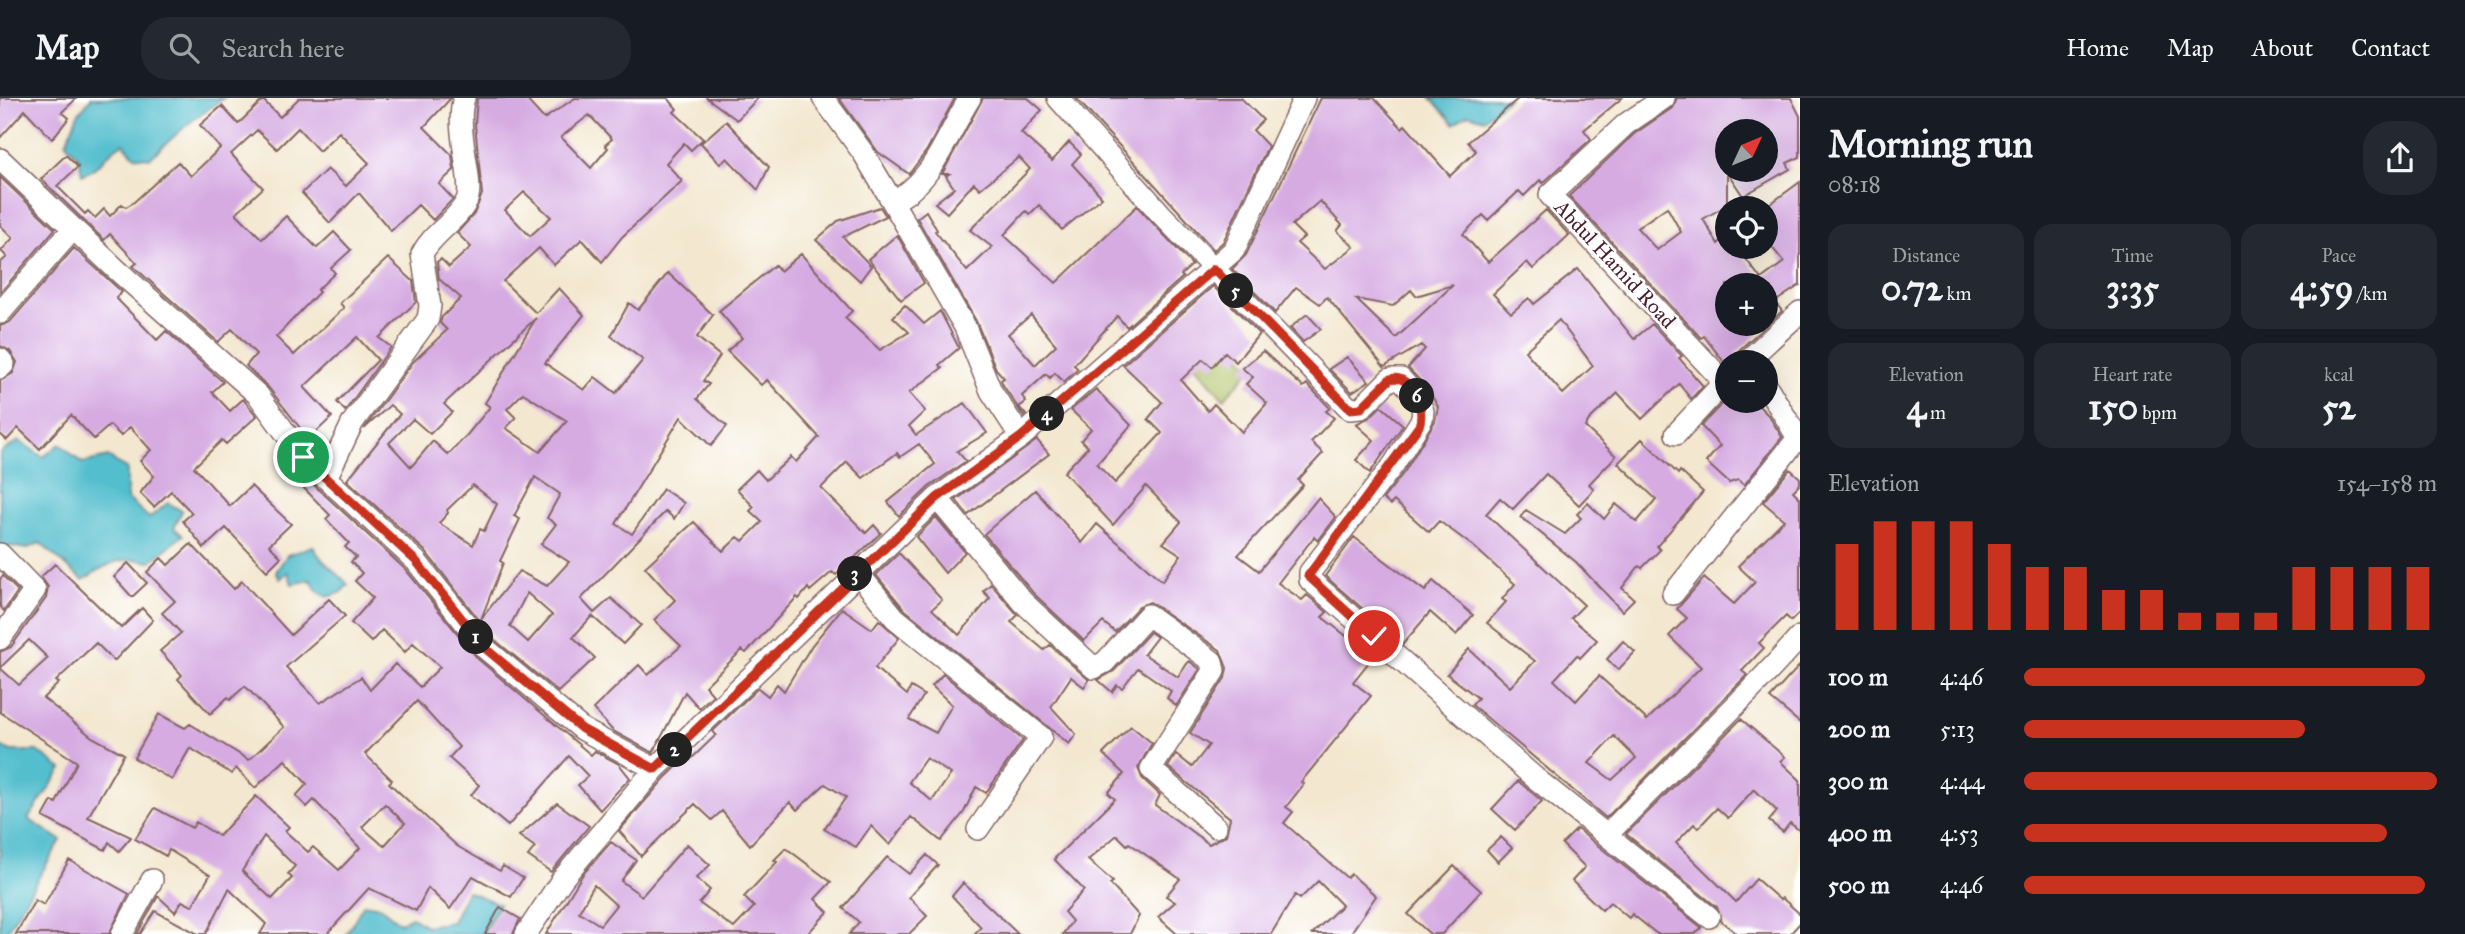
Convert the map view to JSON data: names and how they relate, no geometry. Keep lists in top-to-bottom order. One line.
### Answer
{"streets":{"street":["Abdul Hamid Road"]},"north":"top right","page":{"header":"Map","search":"Search here","nav":["Home","Map","About","Contact"],"heading":["Morning run","08:18"],"map_buttons":["+","−"],"stats":[["Distance","0.72 km"],["Time","3:35"],["Pace","4:59 /km"],["Elevation","4 m"],["Heart rate","150 bpm"],["kcal","52"]],"pins":["5","6","4","3","1","2"],"chart":["Elevation","154–158 m"],"list":[{"name":"100 m","note":"4:46"},{"name":"200 m","note":"5:13"},{"name":"300 m","note":"4:44"},{"name":"400 m","note":"4:53"},{"name":"500 m","note":"4:46"}]}}
